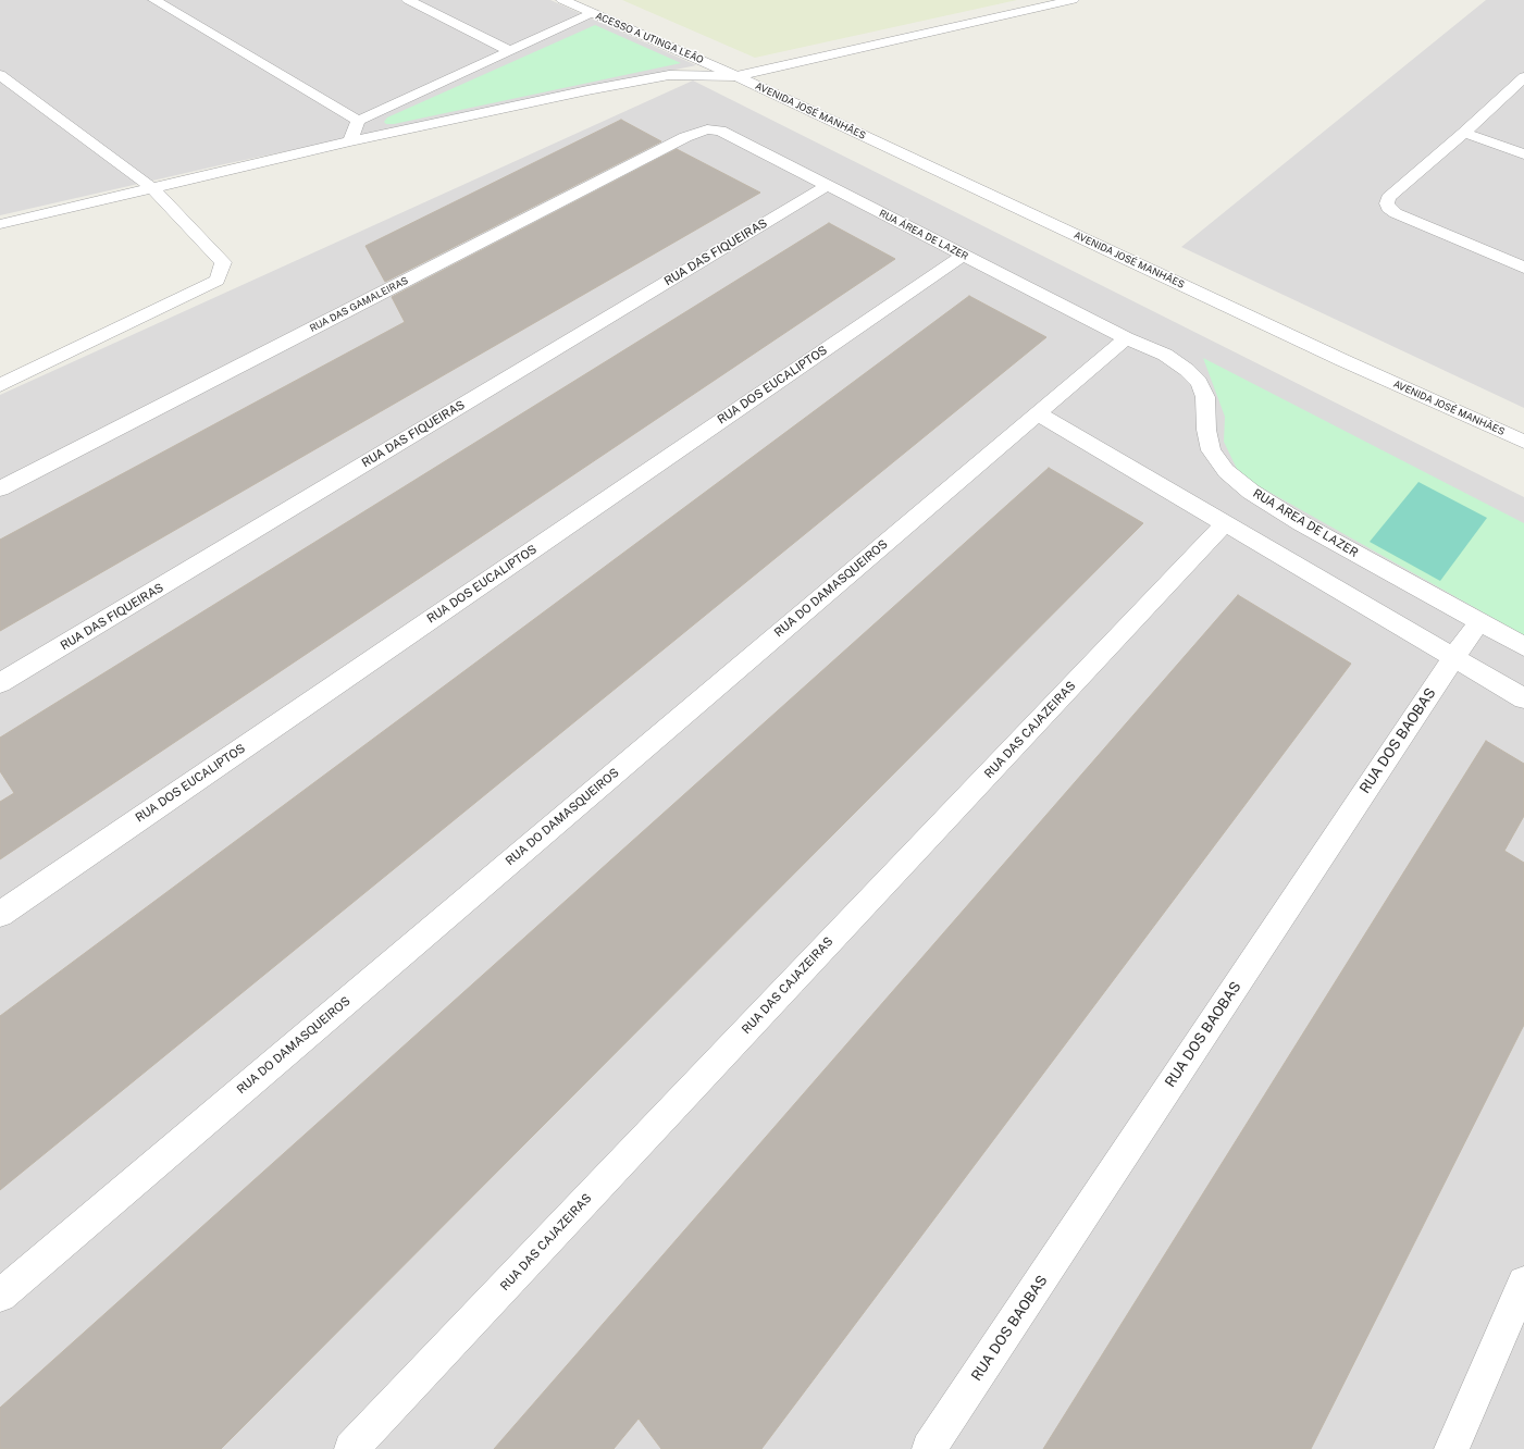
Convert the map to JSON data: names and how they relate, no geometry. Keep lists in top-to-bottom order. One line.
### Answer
{"streets":{"street":["ACESSO A UTINGA LEÃO","AVENIDA JOSÉ MANHÃES","RUA ÁREA DE LAZER","RUA DAS FIQUEIRAS","RUA DAS GAMALEIRAS","RUA DOS EUCALIPTOS","RUA AREA DE LAZER","RUA DO DAMASQUEIROS","RUA DAS CAJAZEIRAS","RUA DOS BAOBAS"]},"crossings":[["ACESSO A UTINGA LEÃO","AVENIDA JOSÉ MANHÃES"],["RUA ÁREA DE LAZER","RUA DAS FIQUEIRAS"],["RUA ÁREA DE LAZER","RUA DAS GAMALEIRAS"],["RUA ÁREA DE LAZER","RUA DOS EUCALIPTOS"],["RUA ÁREA DE LAZER","RUA AREA DE LAZER"],["RUA ÁREA DE LAZER","RUA DO DAMASQUEIROS"],["RUA AREA DE LAZER","RUA DO DAMASQUEIROS"],["RUA AREA DE LAZER","RUA DOS BAOBAS"]]}
